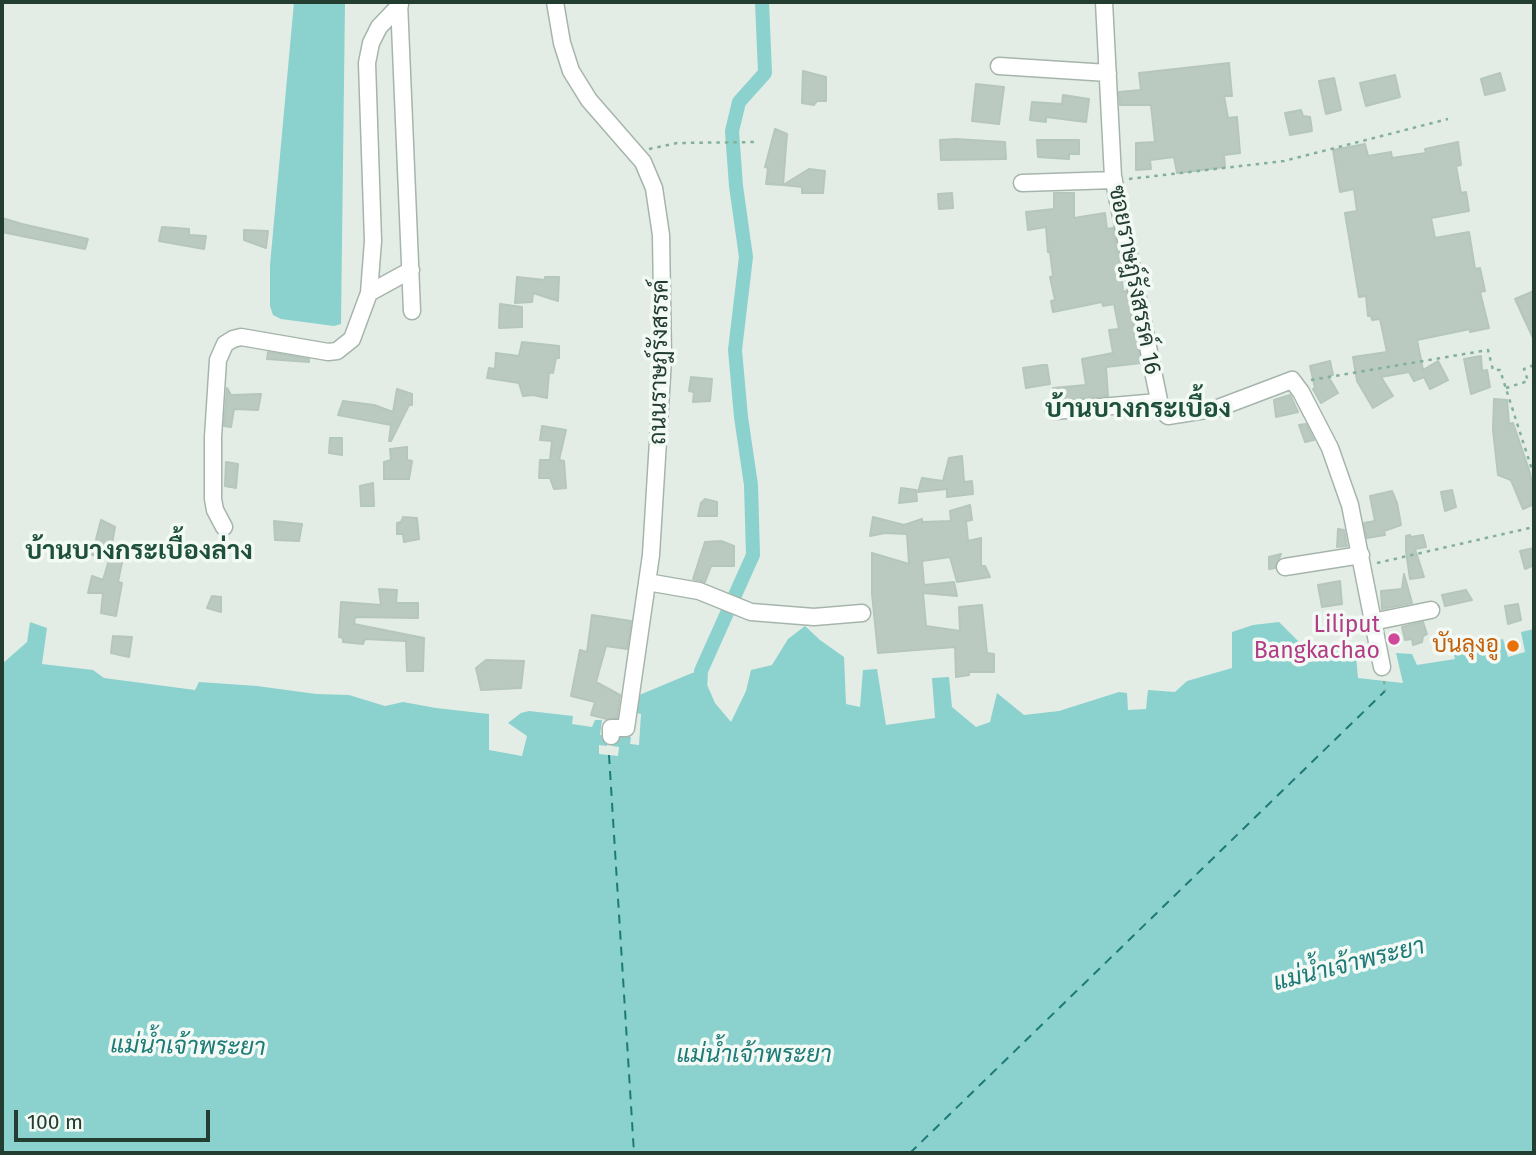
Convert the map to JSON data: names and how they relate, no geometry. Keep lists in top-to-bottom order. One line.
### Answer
{"streets":{"street":["ซอยราษฎ์รังสรรค์ 16","ถนนราษฎ์รังสรรค์"]},"districts":["บ้านบางกระเบื้อง","บ้านบางกระเบื้องล่าง"],"water":["แม่น้ำเจ้าพระยา"],"places":["Liliput Bangkachao","บันลุงอู"],"scale_bar":"100 m"}
